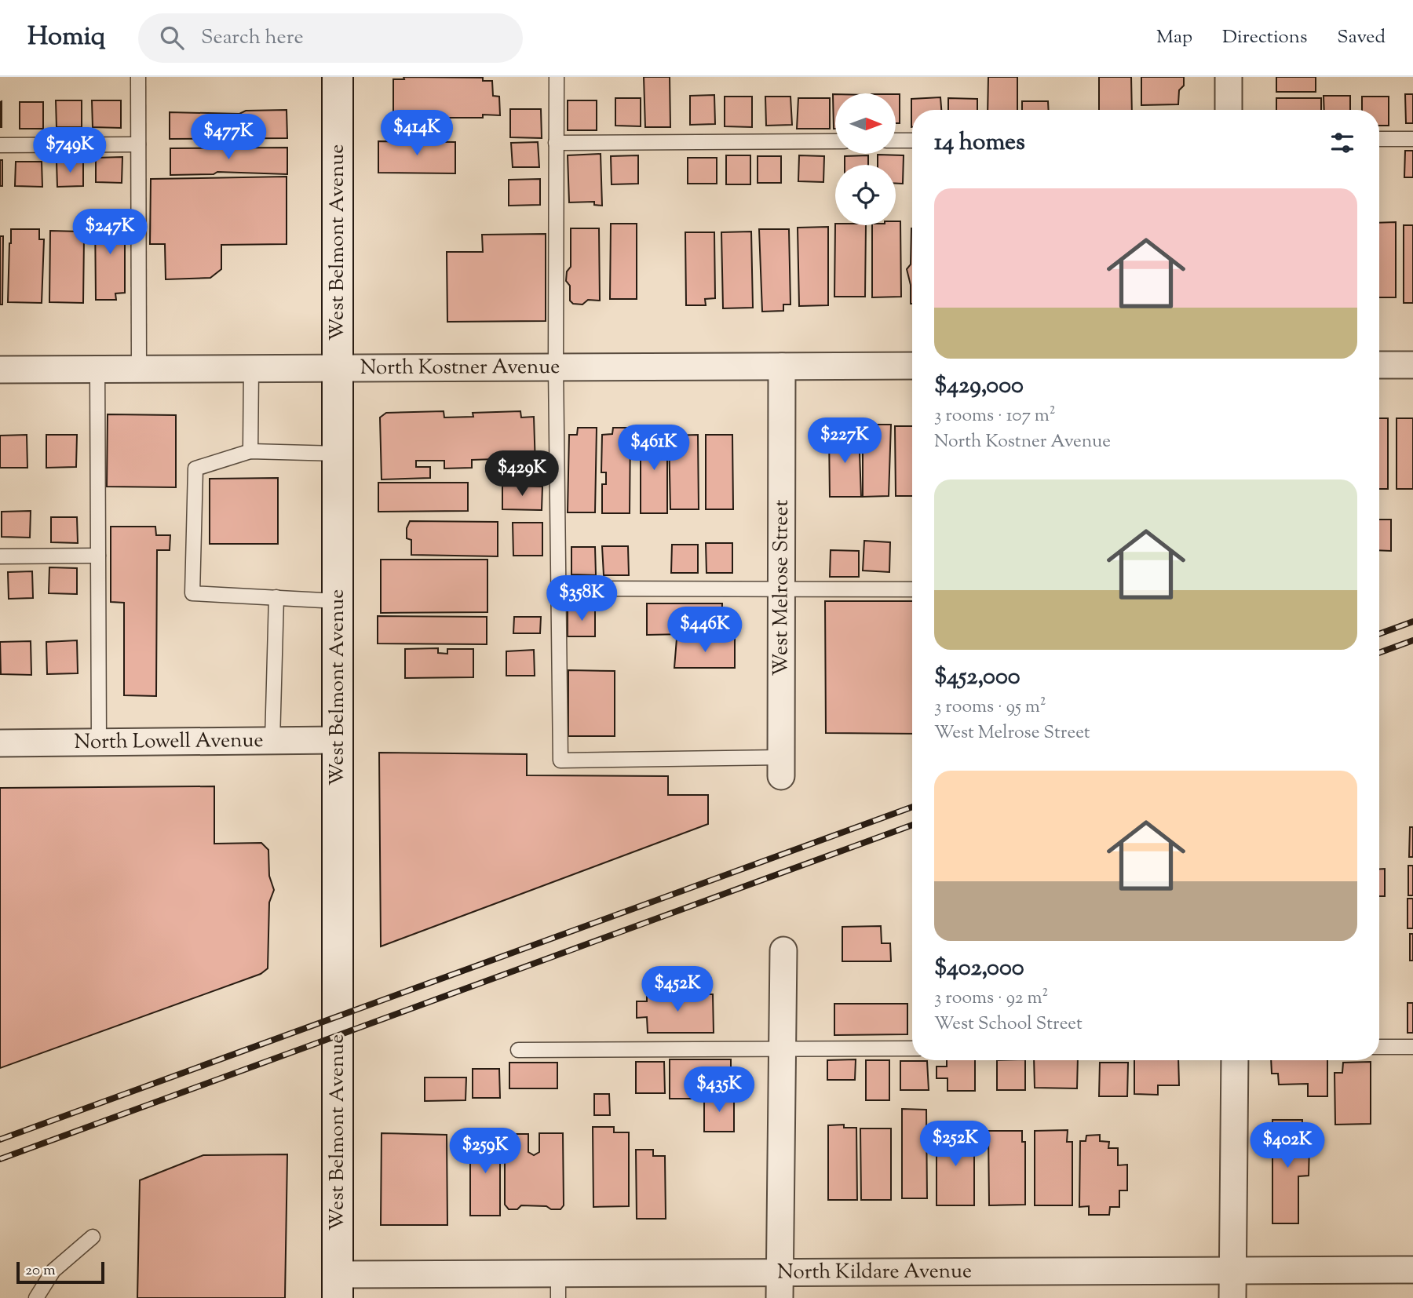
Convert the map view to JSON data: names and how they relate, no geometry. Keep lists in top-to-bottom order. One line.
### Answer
{"streets":{"main road":["West Belmont Avenue"],"street":["North Kostner Avenue","West Melrose Street","North Lowell Avenue","North Kildare Avenue"]},"crossings":[["West Belmont Avenue","North Kostner Avenue"],["West Belmont Avenue","North Lowell Avenue"],["West Belmont Avenue","North Kildare Avenue"],["North Kostner Avenue","West Melrose Street"]],"scale_bar":"20 m","north":"right","page":{"header":"Homiq","search":"Search here","nav":["Map","Directions","Saved"],"price":["$414K","$477K","$749K","$247K","$227K","$461K","$429K","$358K","$446K","$452K","$435K","$252K","$402K","$259K"],"heading":"14 homes","list":[{"name":"$429,000","note":"3 rooms · 107 m² · North Kostner Avenue"},{"name":"$452,000","note":"3 rooms · 95 m² · West Melrose Street"},{"name":"$402,000","note":"3 rooms · 92 m² · West School Street"}],"scale":"20 m"}}
